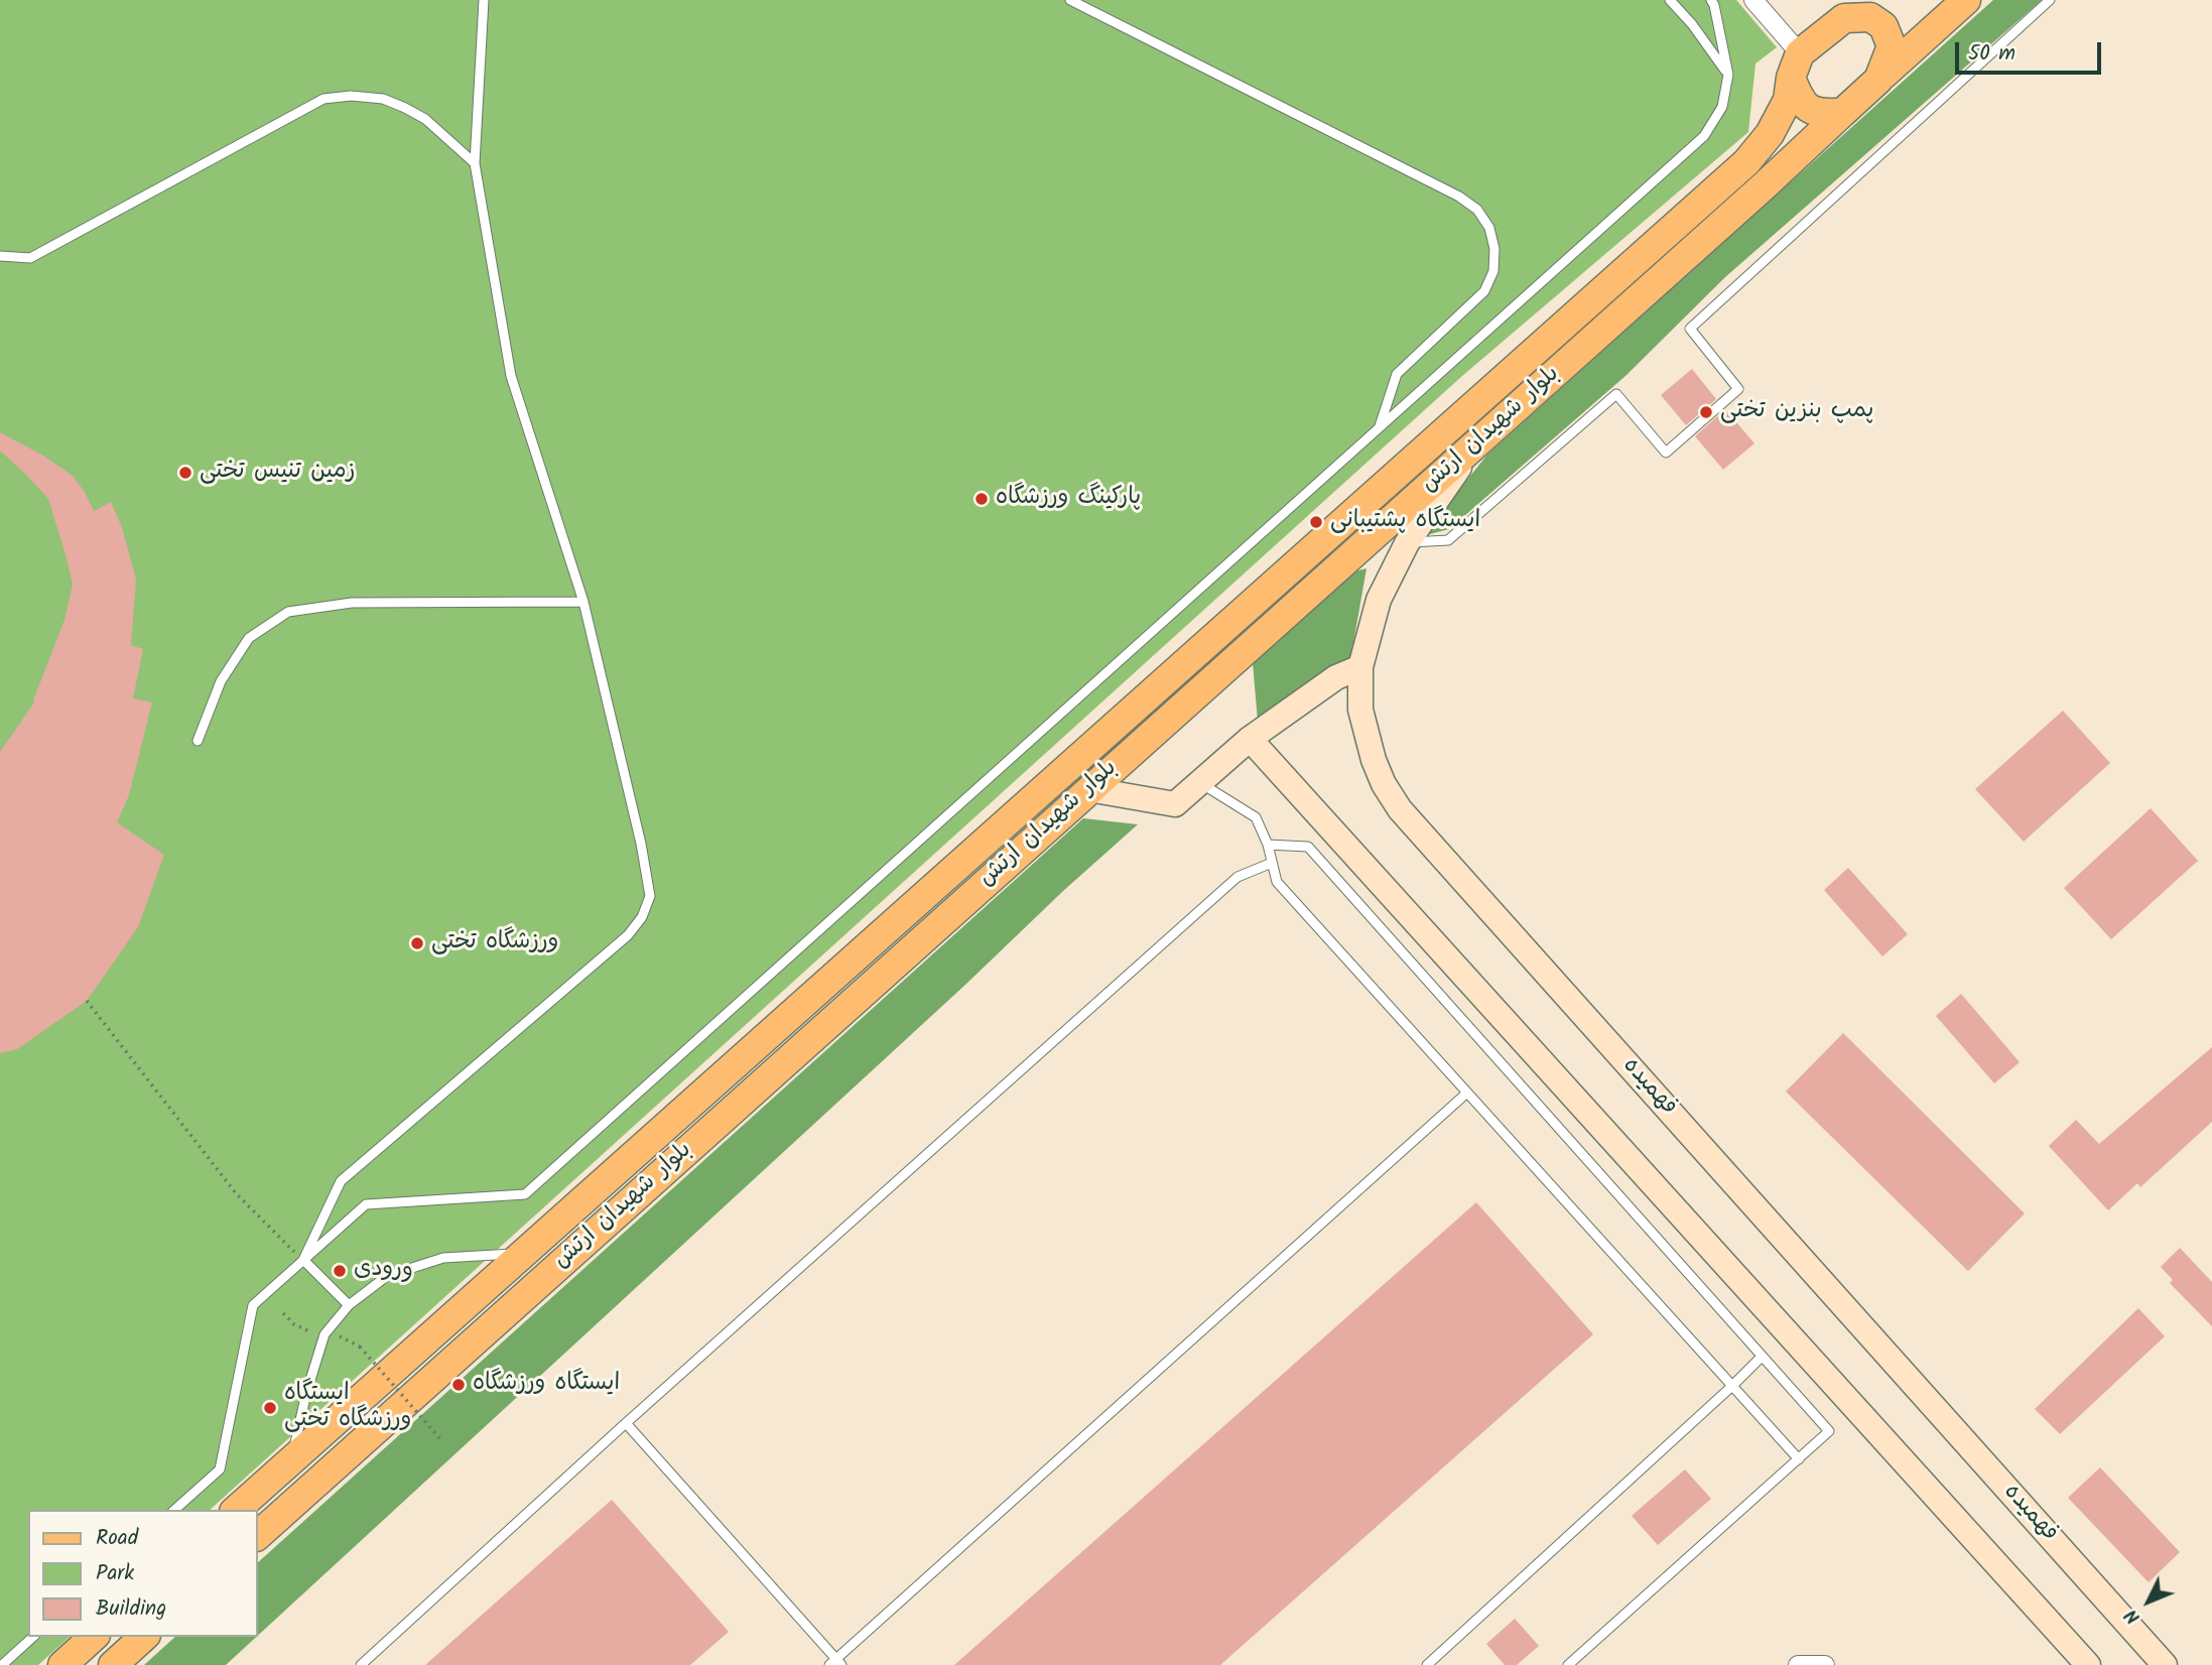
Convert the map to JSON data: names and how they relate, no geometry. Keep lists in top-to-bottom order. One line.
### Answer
{"streets":{"main road":["بلوار شهیدان ارتش","فهمیده"]},"crossings":[["بلوار شهیدان ارتش","فهمیده"]],"places":["پمپ بنزین تختی","زمین تنیس تختی","پارکینگ ورزشگاه","ایستگاه پشتیبانی","ورزشگاه تختی","ورودی","ایستگاه ورزشگاه","ایستگاه ورزشگاه تختی"],"legend":["Road","Park","Building"],"scale_bar":"50 m","north":"bottom left"}
